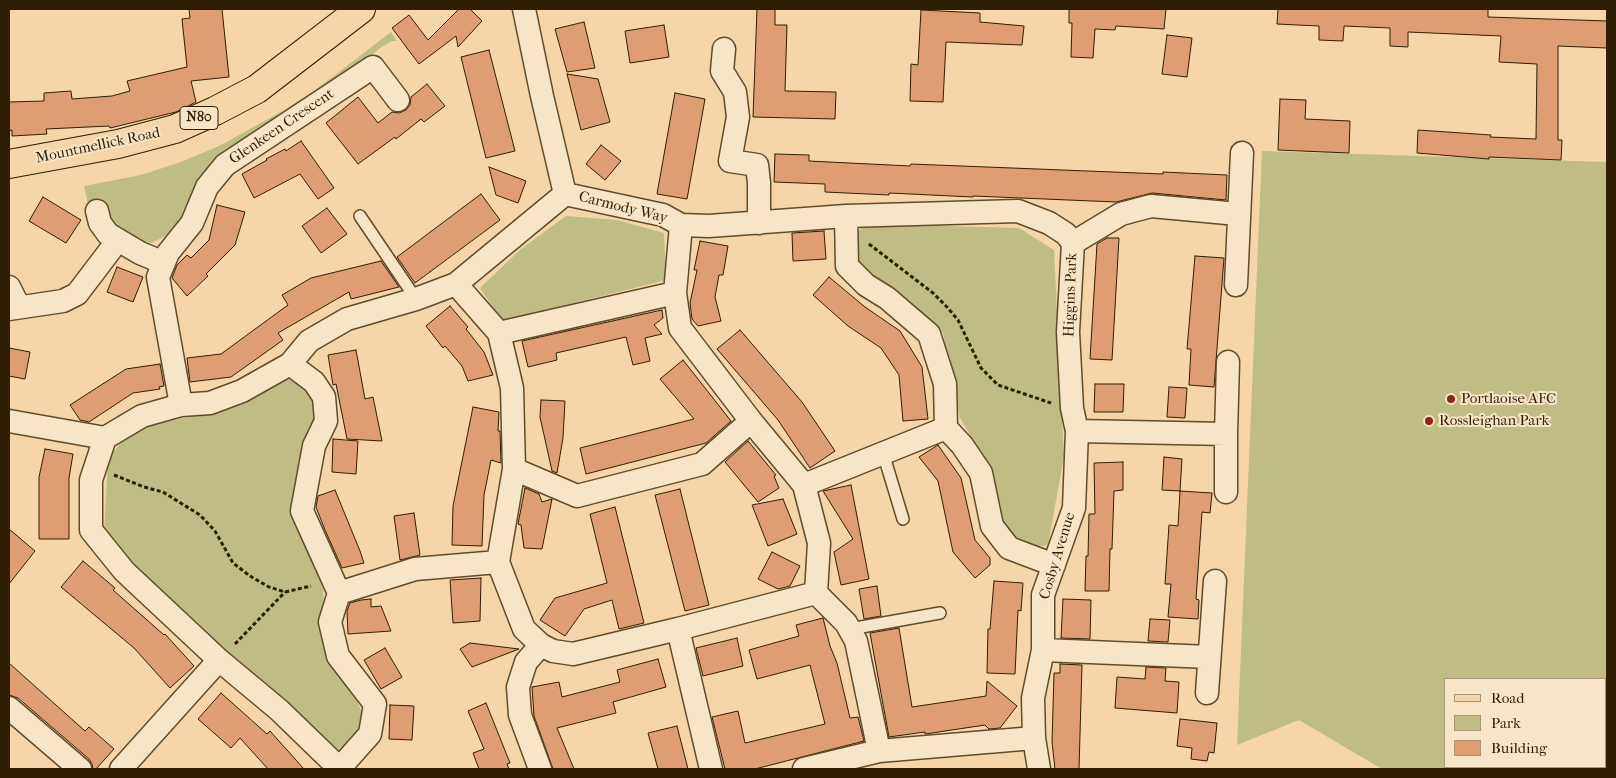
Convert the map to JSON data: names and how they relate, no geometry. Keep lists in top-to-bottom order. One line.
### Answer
{"streets":{"main road":["N80","Mountmellick Road"],"street":["Glenkeen Crescent","Carmody Way","Higgins Park","Cosby Avenue"]},"crossings":[["Higgins Park","Cosby Avenue"]],"places":["Portlaoise AFC","Rossleighan Park"],"legend":["Road","Park","Building"]}
